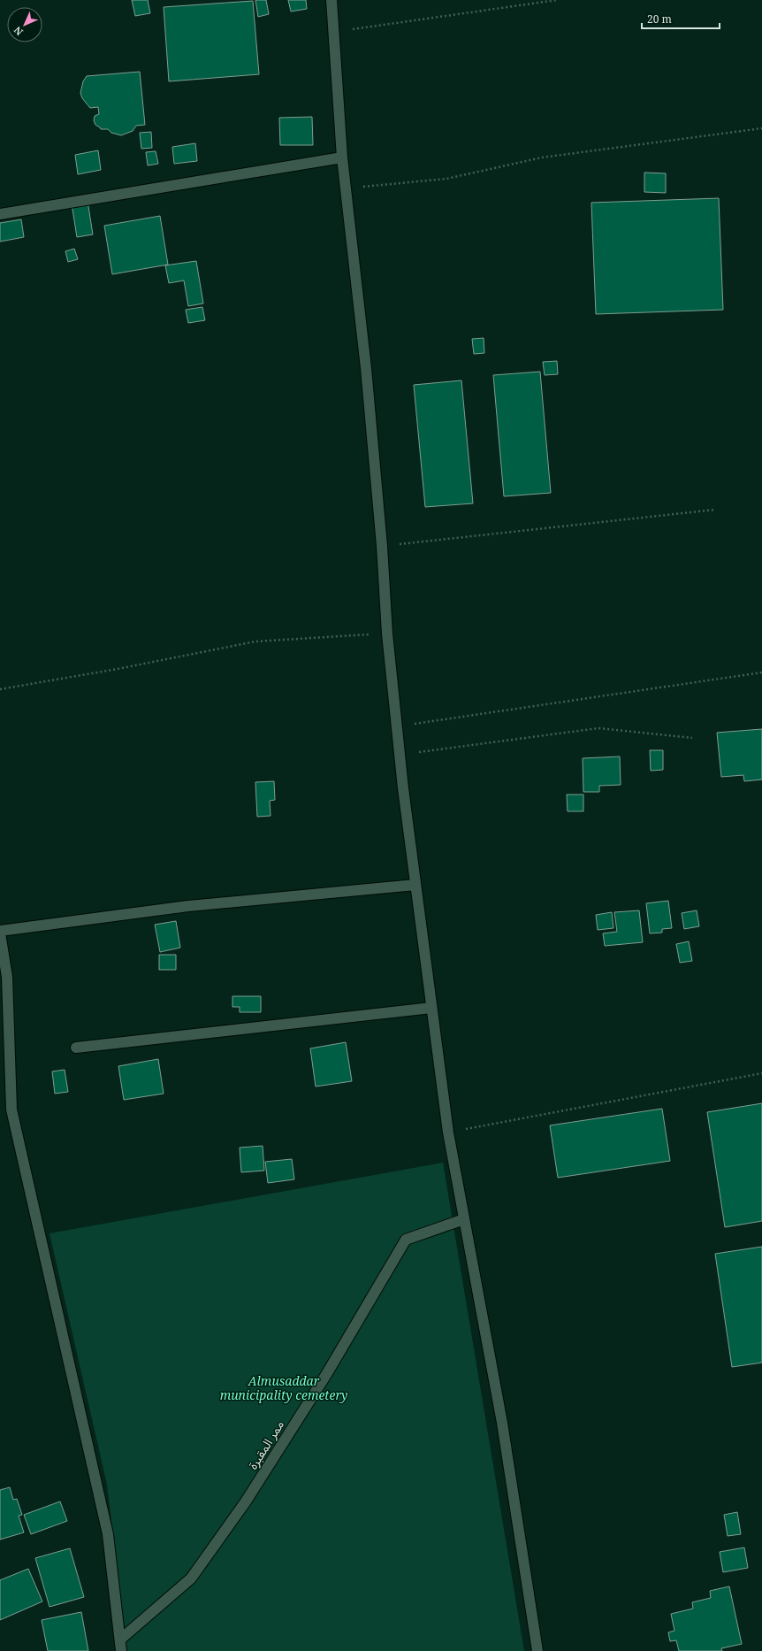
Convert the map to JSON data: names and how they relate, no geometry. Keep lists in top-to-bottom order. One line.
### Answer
{"streets":{"street":["ممر المقبرة"]},"parks":["Almusaddar municipality cemetery"],"scale_bar":"20 m","north":"bottom left"}
